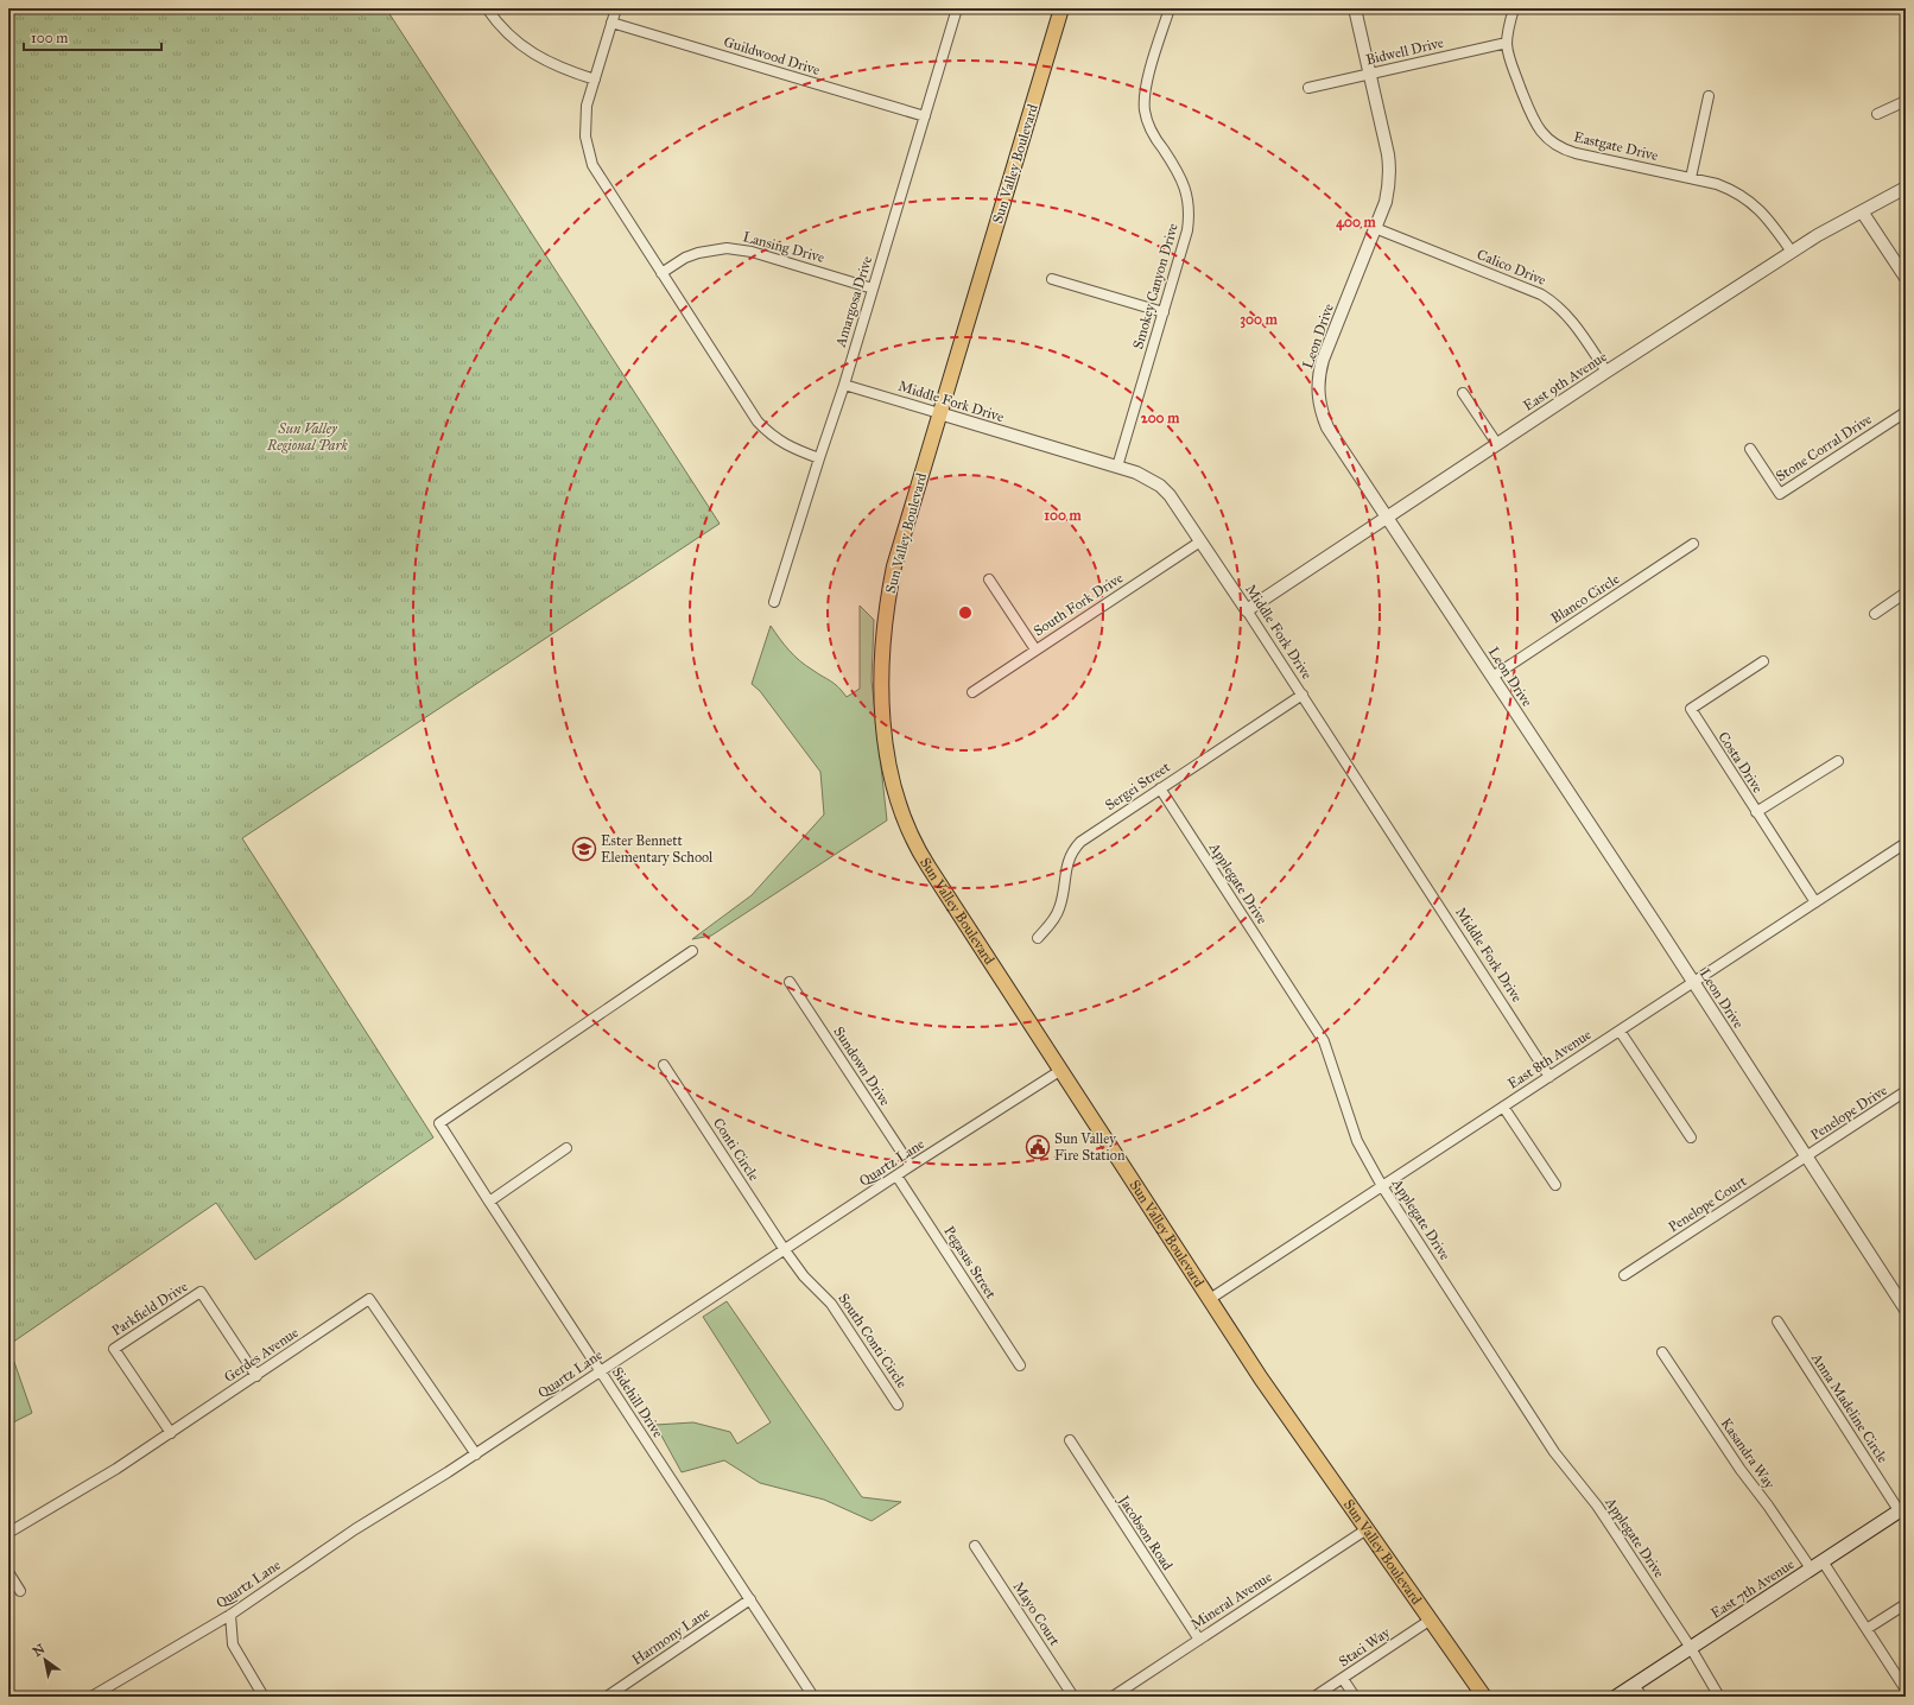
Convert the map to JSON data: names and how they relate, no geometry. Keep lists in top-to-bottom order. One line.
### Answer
{"streets":{"main road":["Sun Valley Boulevard","East 7th Avenue"],"street":["Bidwell Drive","Guildwood Drive","Eastgate Drive","Lansing Drive","Calico Drive","Smokey Canyon Drive","Amargosa Drive","Leon Drive","East 9th Avenue","Middle Fork Drive","Stone Corral Drive","Blanco Circle","South Fork Drive","Costa Drive","Sergei Street","Applegate Drive","East 8th Avenue","Sundown Drive","Penelope Drive","Conti Circle","Quartz Lane","Penelope Court","Pegasus Street","Parkfield Drive","South Conti Circle","Gerdes Avenue","Sidehill Drive","Anna Madeline Circle","Kasandra Way","Jacobson Road","Mineral Avenue","Mayo Court","Harmony Lane","Staci Way"]},"crossings":[["Bidwell Drive","Eastgate Drive"],["Bidwell Drive","Leon Drive"],["Guildwood Drive","Amargosa Drive"],["Eastgate Drive","East 9th Avenue"],["Sun Valley Boulevard","Middle Fork Drive"],["Sun Valley Boulevard","East 8th Avenue"],["Sun Valley Boulevard","Quartz Lane"],["Sun Valley Boulevard","Mineral Avenue"],["Sun Valley Boulevard","Staci Way"],["Lansing Drive","Amargosa Drive"],["Calico Drive","Leon Drive"],["Calico Drive","East 9th Avenue"],["Smokey Canyon Drive","Middle Fork Drive"],["Amargosa Drive","Middle Fork Drive"],["Leon Drive","East 9th Avenue"],["Leon Drive","Blanco Circle"],["Leon Drive","East 8th Avenue"],["Leon Drive","Penelope Drive"],["Leon Drive","Penelope Court"],["East 9th Avenue","Middle Fork Drive"],["Middle Fork Drive","South Fork Drive"],["Middle Fork Drive","Sergei Street"],["Middle Fork Drive","East 8th Avenue"],["Costa Drive","East 8th Avenue"],["Sergei Street","Applegate Drive"],["Applegate Drive","East 8th Avenue"],["Applegate Drive","East 7th Avenue"],["Sundown Drive","Quartz Lane"],["Penelope Drive","Penelope Court"],["Conti Circle","Quartz Lane"],["Conti Circle","South Conti Circle"],["Quartz Lane","Pegasus Street"],["Quartz Lane","South Conti Circle"],["Quartz Lane","Gerdes Avenue"],["Quartz Lane","Sidehill Drive"],["Parkfield Drive","Gerdes Avenue"],["Sidehill Drive","Harmony Lane"],["Anna Madeline Circle","East 7th Avenue"],["Kasandra Way","East 7th Avenue"],["Jacobson Road","Mineral Avenue"]],"parks":["Sun Valley Regional Park"],"places":{"school or university":["Ester Bennett Elementary School"],"public building":["Sun Valley Fire Station"]},"scale_bar":"100 m","north":"top left","rings":["400 m","300 m","200 m","100 m"]}
